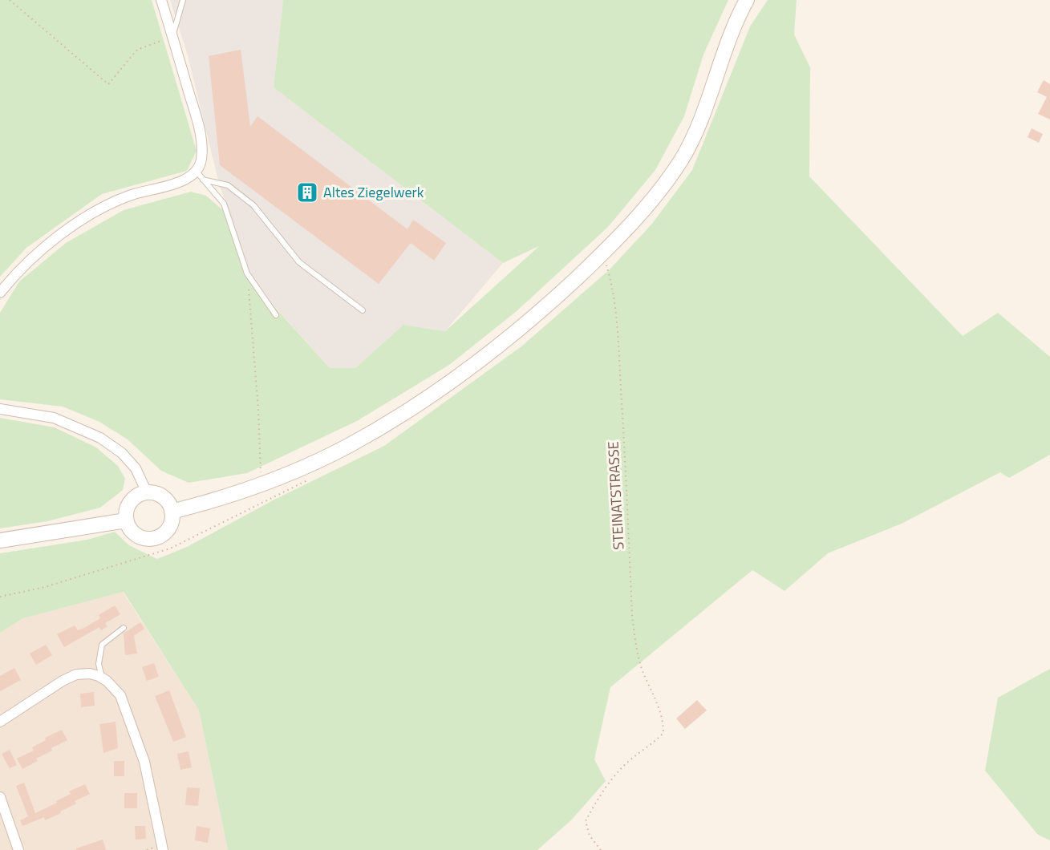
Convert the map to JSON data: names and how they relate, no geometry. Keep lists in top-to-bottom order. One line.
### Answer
{"streets":{"path":["STEINATSTRASSE"]},"places":{"building":["Altes Ziegelwerk"]}}
